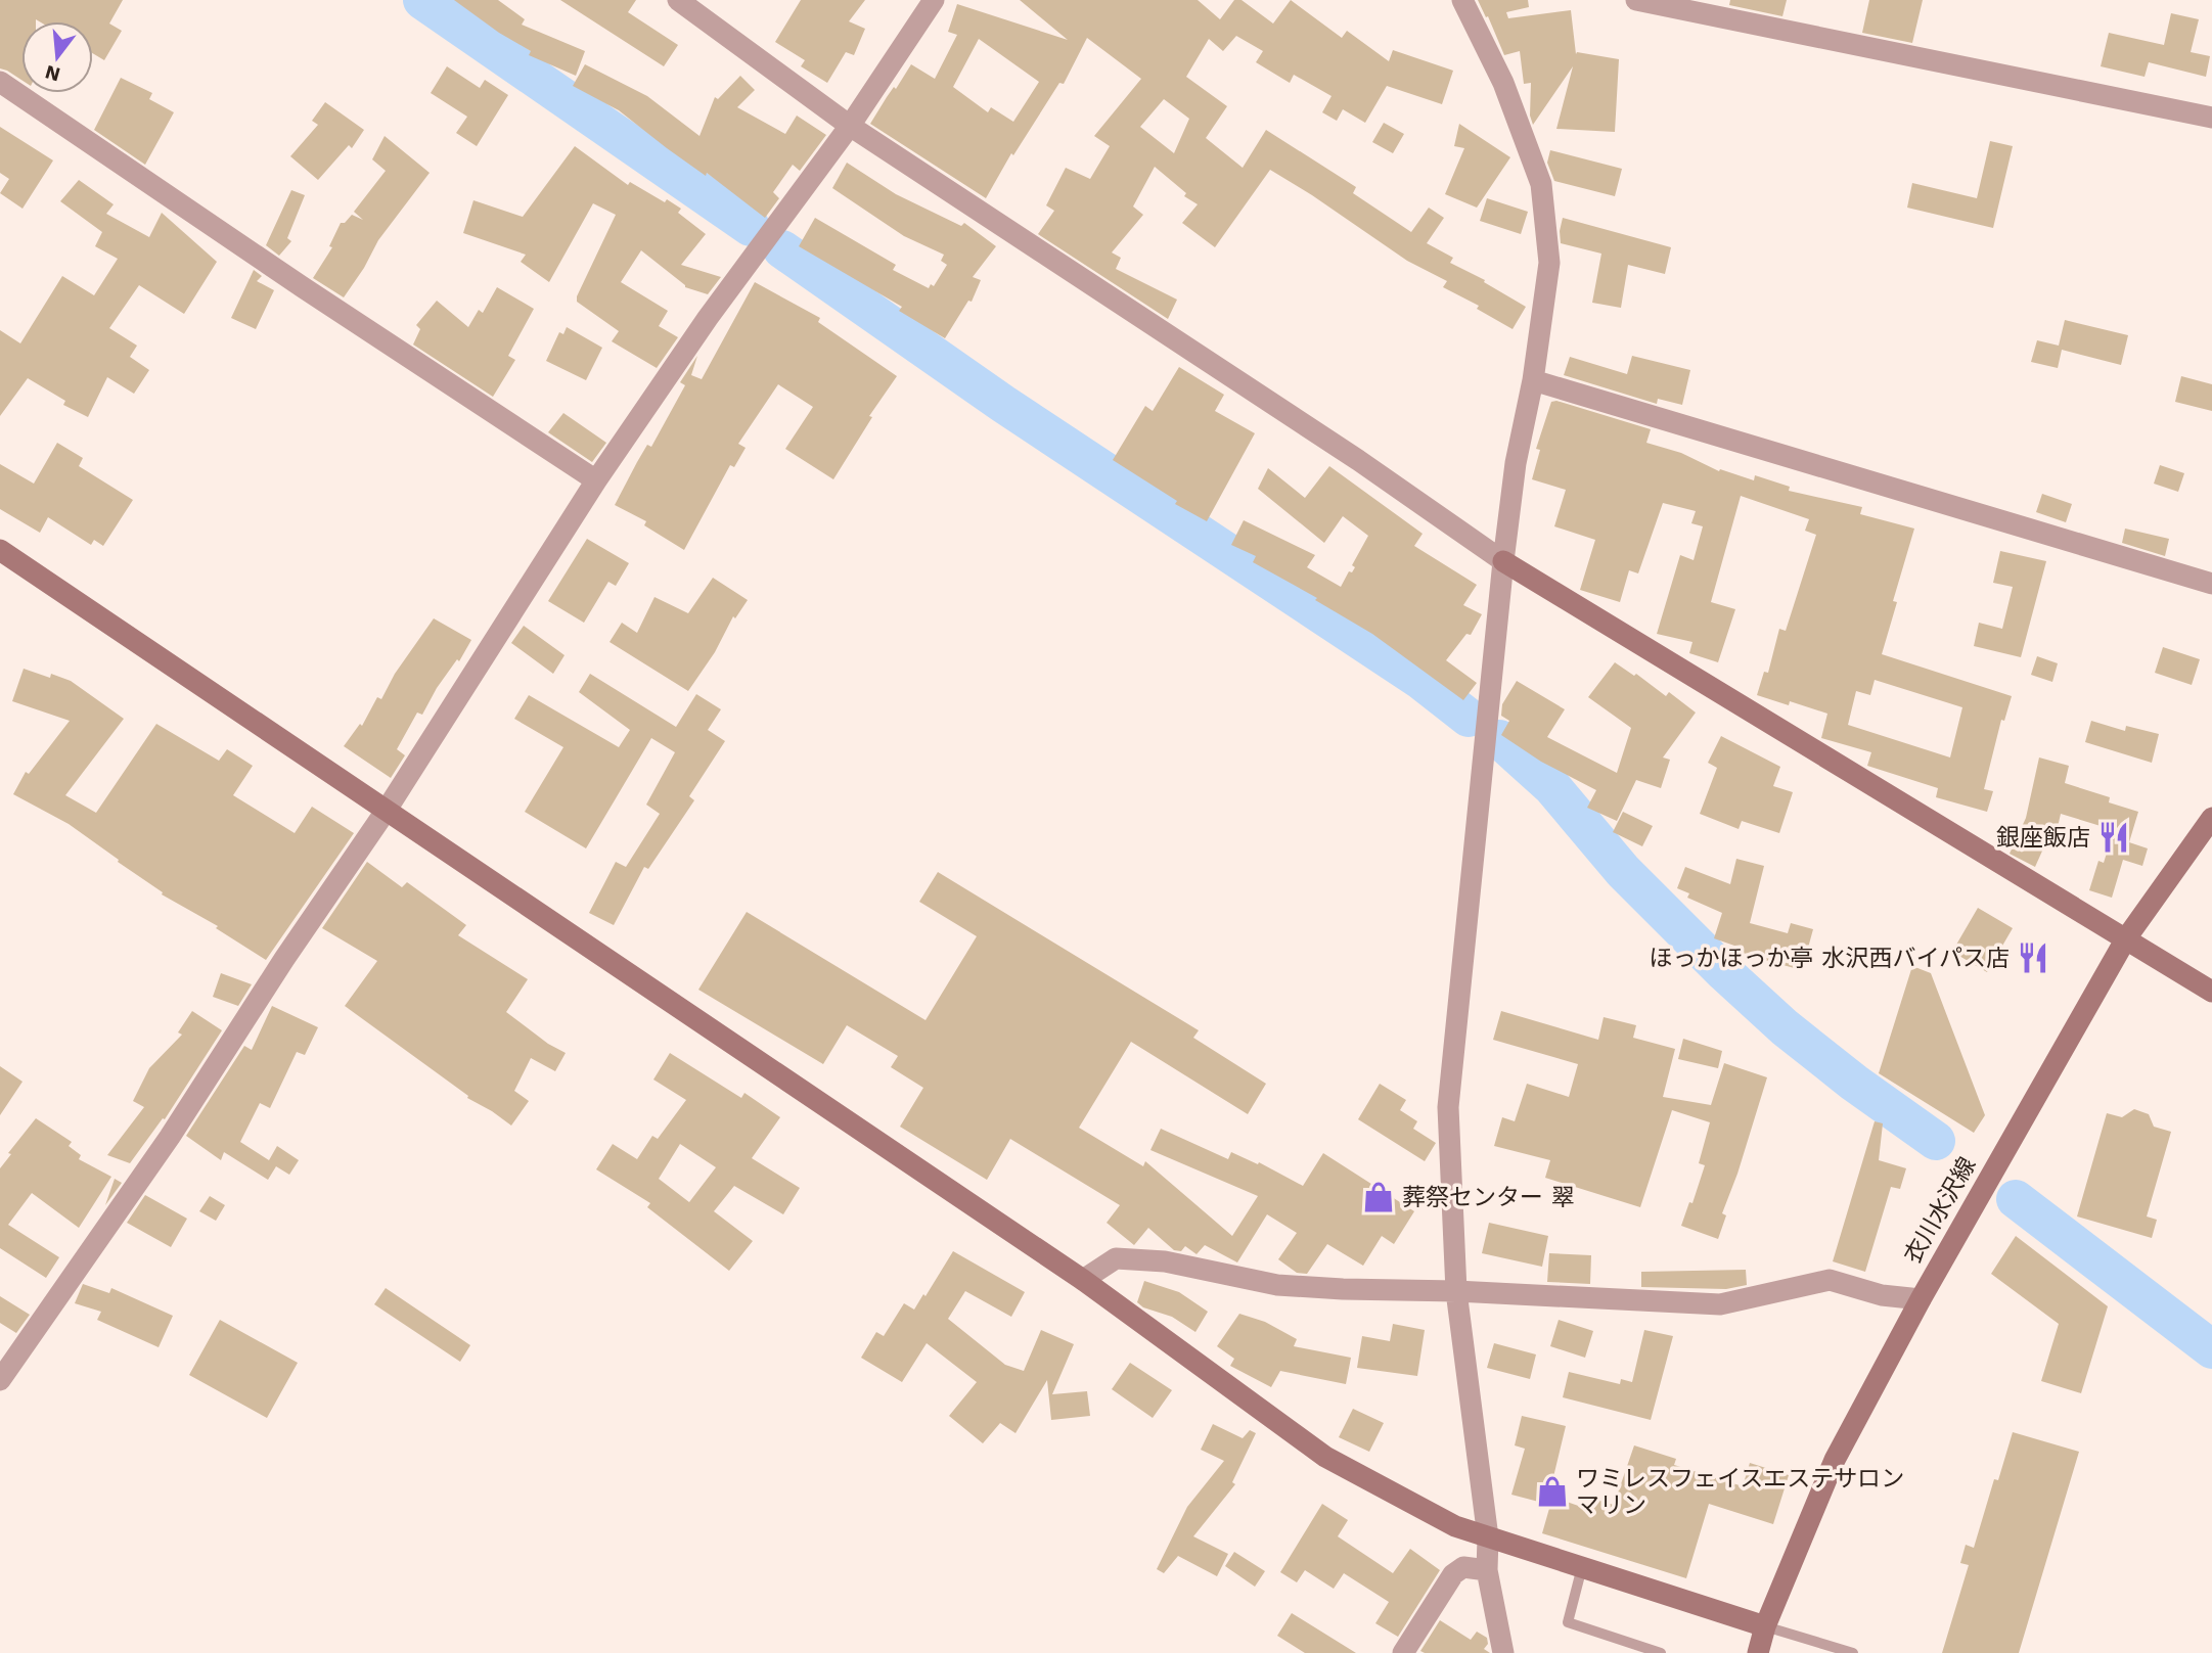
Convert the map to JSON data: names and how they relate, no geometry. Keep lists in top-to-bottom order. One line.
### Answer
{"streets":{"street":["衣川水沢線"]},"places":{"restaurant":["銀座飯店","ほっかほっか亭 水沢西バイパス店"],"shop":["葬祭センター 翠","ワミレスフェイスエステサロン マリン"]},"north":"bottom"}
